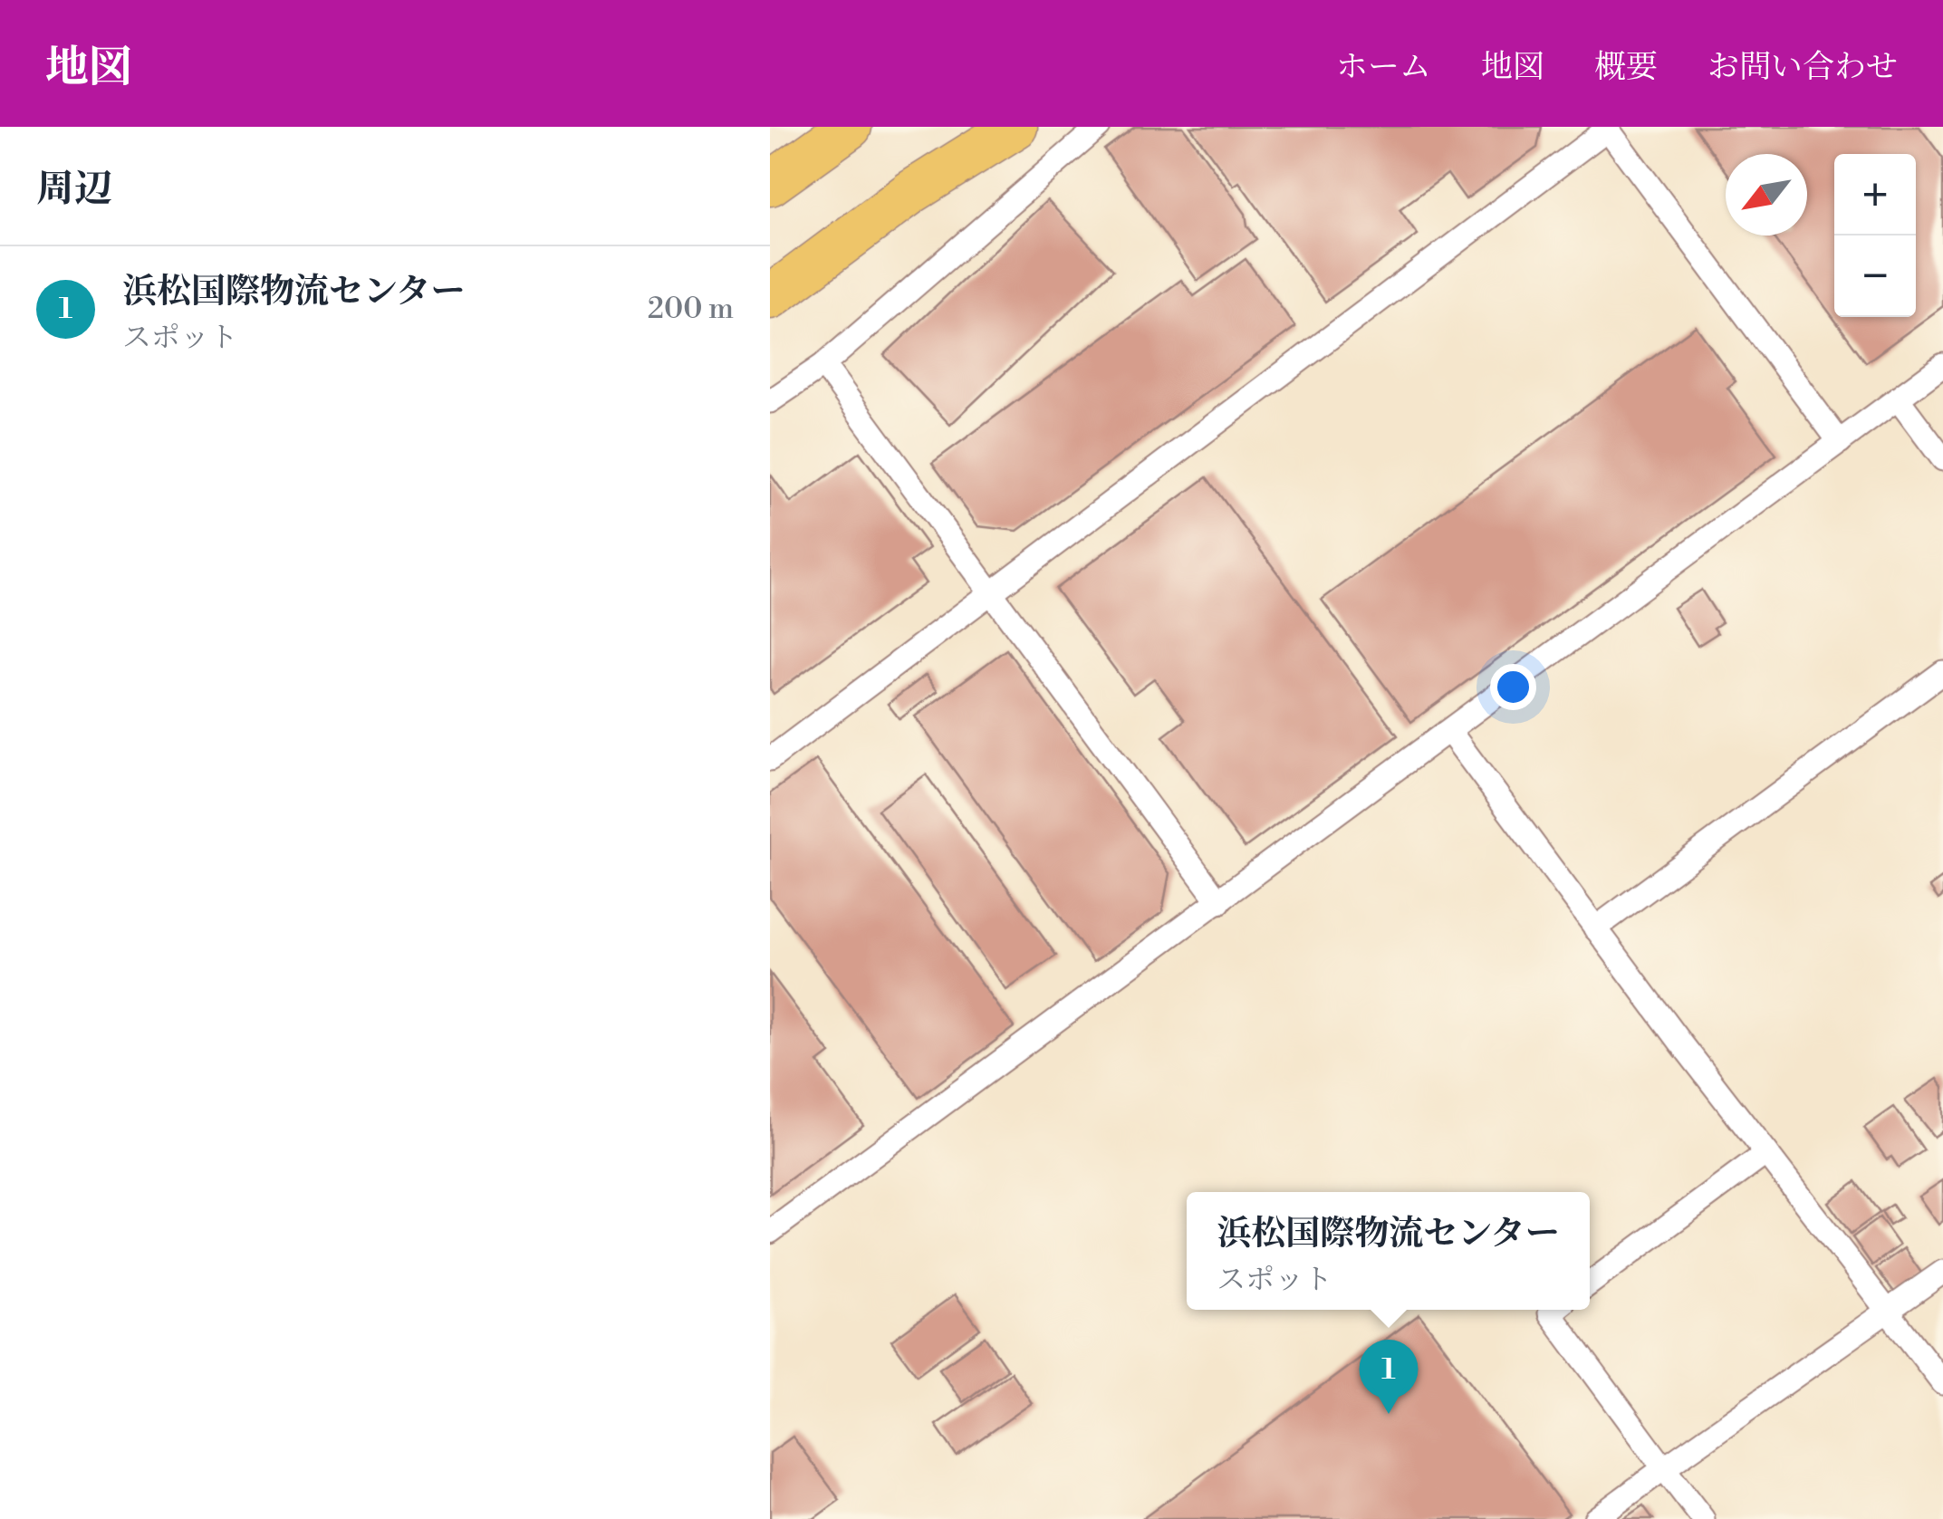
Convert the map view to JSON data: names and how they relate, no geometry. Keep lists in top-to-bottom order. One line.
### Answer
{"north":"bottom left","page":{"header":"地図","nav":["ホーム","地図","概要","お問い合わせ"],"heading":"周辺","map_buttons":["+","−"],"list":[{"mark":"1","name":"浜松国際物流センター","note":"スポット","value":"200 m"}],"popup":["浜松国際物流センター","スポット"],"pins":"1"}}
